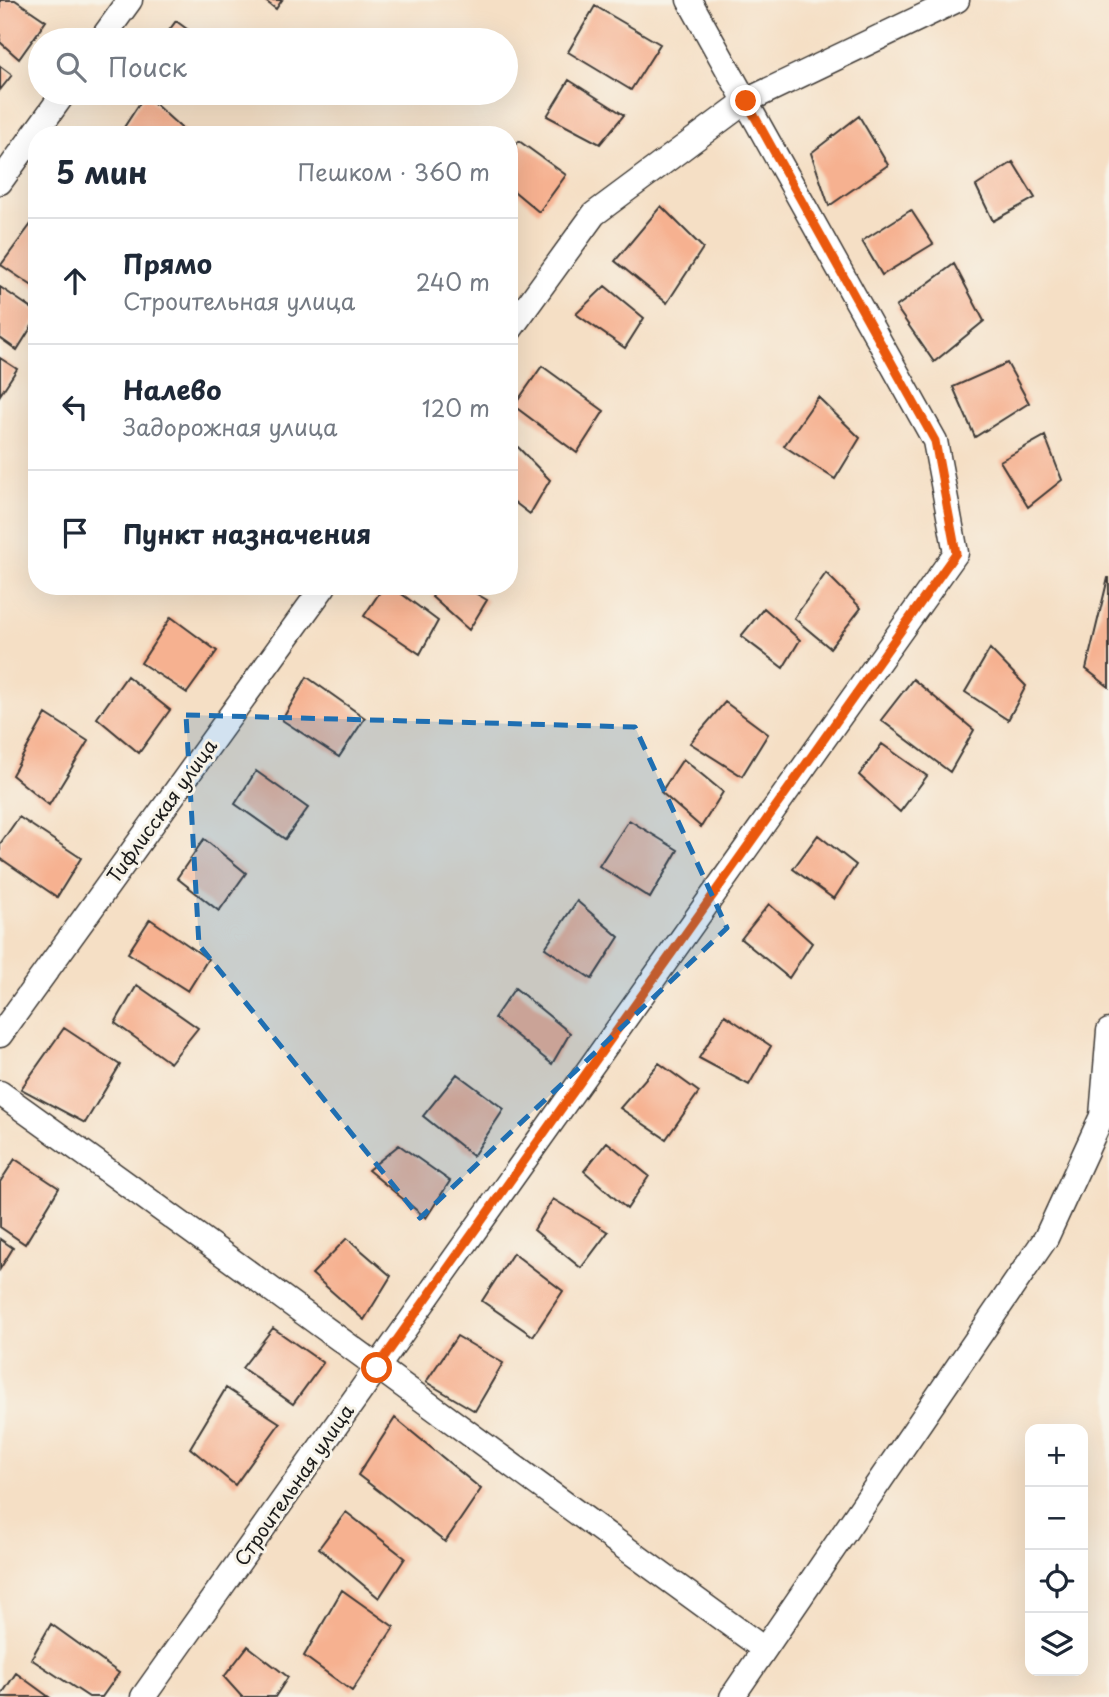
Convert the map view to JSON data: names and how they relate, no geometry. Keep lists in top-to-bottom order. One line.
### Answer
{"streets":{"street":["Тифлисская улица","Строительная улица"]},"page":{"search":"Поиск","heading":["5 мин","Пешком · 360 m"],"list":[["Прямо","Строительная улица","240 m"],["Налево","Задорожная улица","120 m"],"Пункт назначения"],"map_buttons":["+","−"]}}
